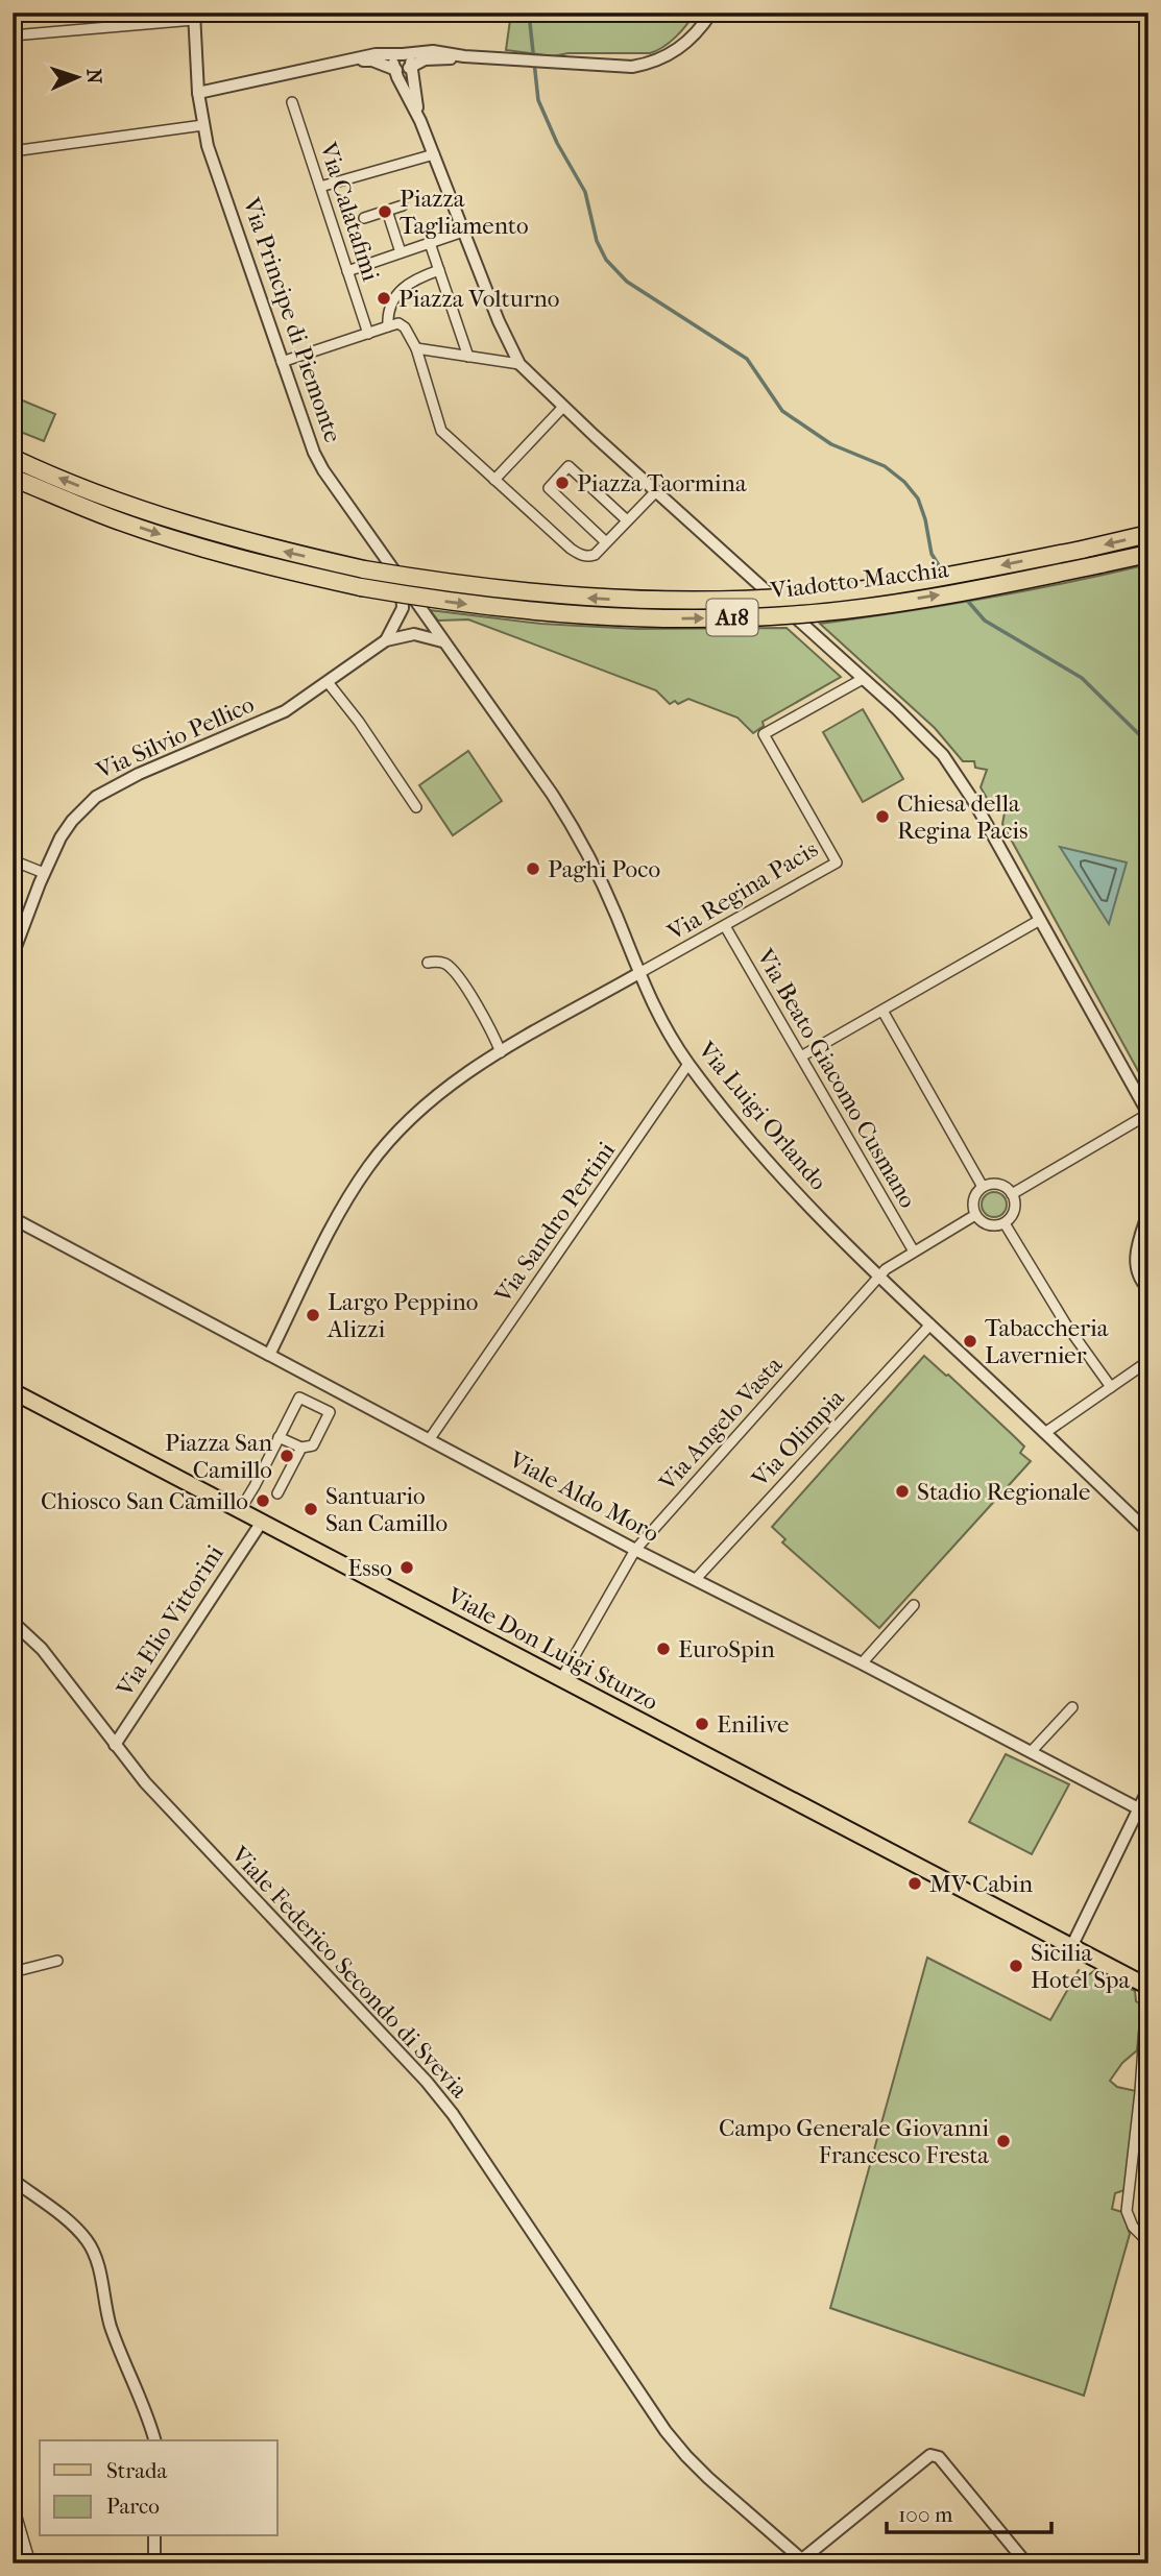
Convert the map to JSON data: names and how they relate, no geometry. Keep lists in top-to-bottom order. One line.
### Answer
{"streets":{"highway":["Viadotto Macchia","A18"],"main road":["Viale Don Luigi Sturzo"],"street":["Via Calatafimi","Via Principe di Piemonte","Via Silvio Pellico","Via Regina Pacis","Via Beato Giacomo Cusmano","Via Luigi Orlando","Via Sandro Pertini","Via Angelo Vasta","Via Olimpia","Viale Aldo Moro","Via Elio Vittorini","Viale Federico Secondo di Svevia"]},"crossings":[["Via Principe di Piemonte","Via Silvio Pellico"],["Via Principe di Piemonte","Via Luigi Orlando"],["Via Silvio Pellico","Via Luigi Orlando"],["Via Regina Pacis","Via Beato Giacomo Cusmano"],["Via Regina Pacis","Via Luigi Orlando"],["Via Beato Giacomo Cusmano","Via Angelo Vasta"],["Via Luigi Orlando","Via Sandro Pertini"],["Via Luigi Orlando","Via Angelo Vasta"],["Via Luigi Orlando","Via Olimpia"],["Via Sandro Pertini","Viale Aldo Moro"],["Via Angelo Vasta","Viale Aldo Moro"],["Via Angelo Vasta","Viale Don Luigi Sturzo"],["Via Olimpia","Viale Aldo Moro"],["Via Elio Vittorini","Viale Don Luigi Sturzo"],["Via Elio Vittorini","Viale Federico Secondo di Svevia"]],"places":["Piazza Tagliamento","Piazza Volturno","Piazza Taormina","Chiesa della Regina Pacis","Paghi Poco","Largo Peppino Alizzi","Tabaccheria Lavernier","Piazza San Camillo","Stadio Regionale","Chiosco San Camillo","Santuario San Camillo","Esso","EuroSpin","Enilive","MV Cabin","Sicilia Hotel Spa","Campo Generale Giovanni Francesco Fresta"],"legend":["Strada","Parco"],"scale_bar":"100 m","north":"right"}
